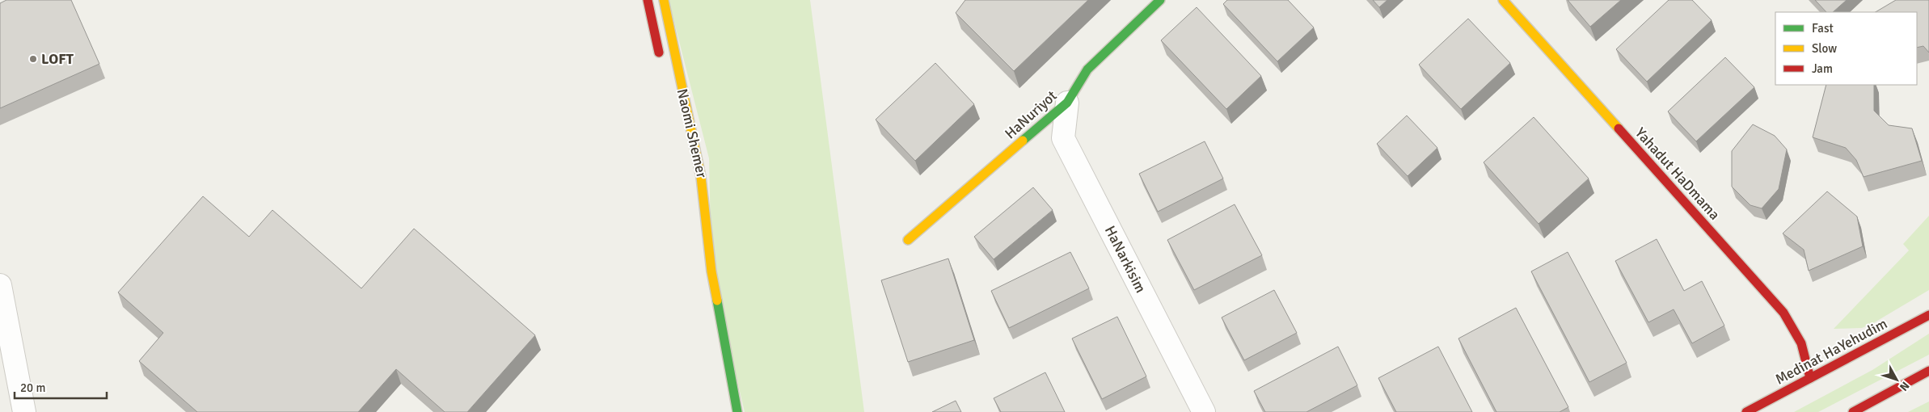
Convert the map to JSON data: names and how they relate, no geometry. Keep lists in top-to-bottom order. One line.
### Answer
{"streets":{"street":["HaNuriyot","Naomi Shemer","Yahadut HaDmama","HaNarkisim","Medinat HaYehudim"]},"crossings":[["HaNuriyot","HaNarkisim"],["Yahadut HaDmama","Medinat HaYehudim"]],"places":["LOFT"],"legend":["Fast","Slow","Jam"],"scale_bar":"20 m","north":"bottom right"}
